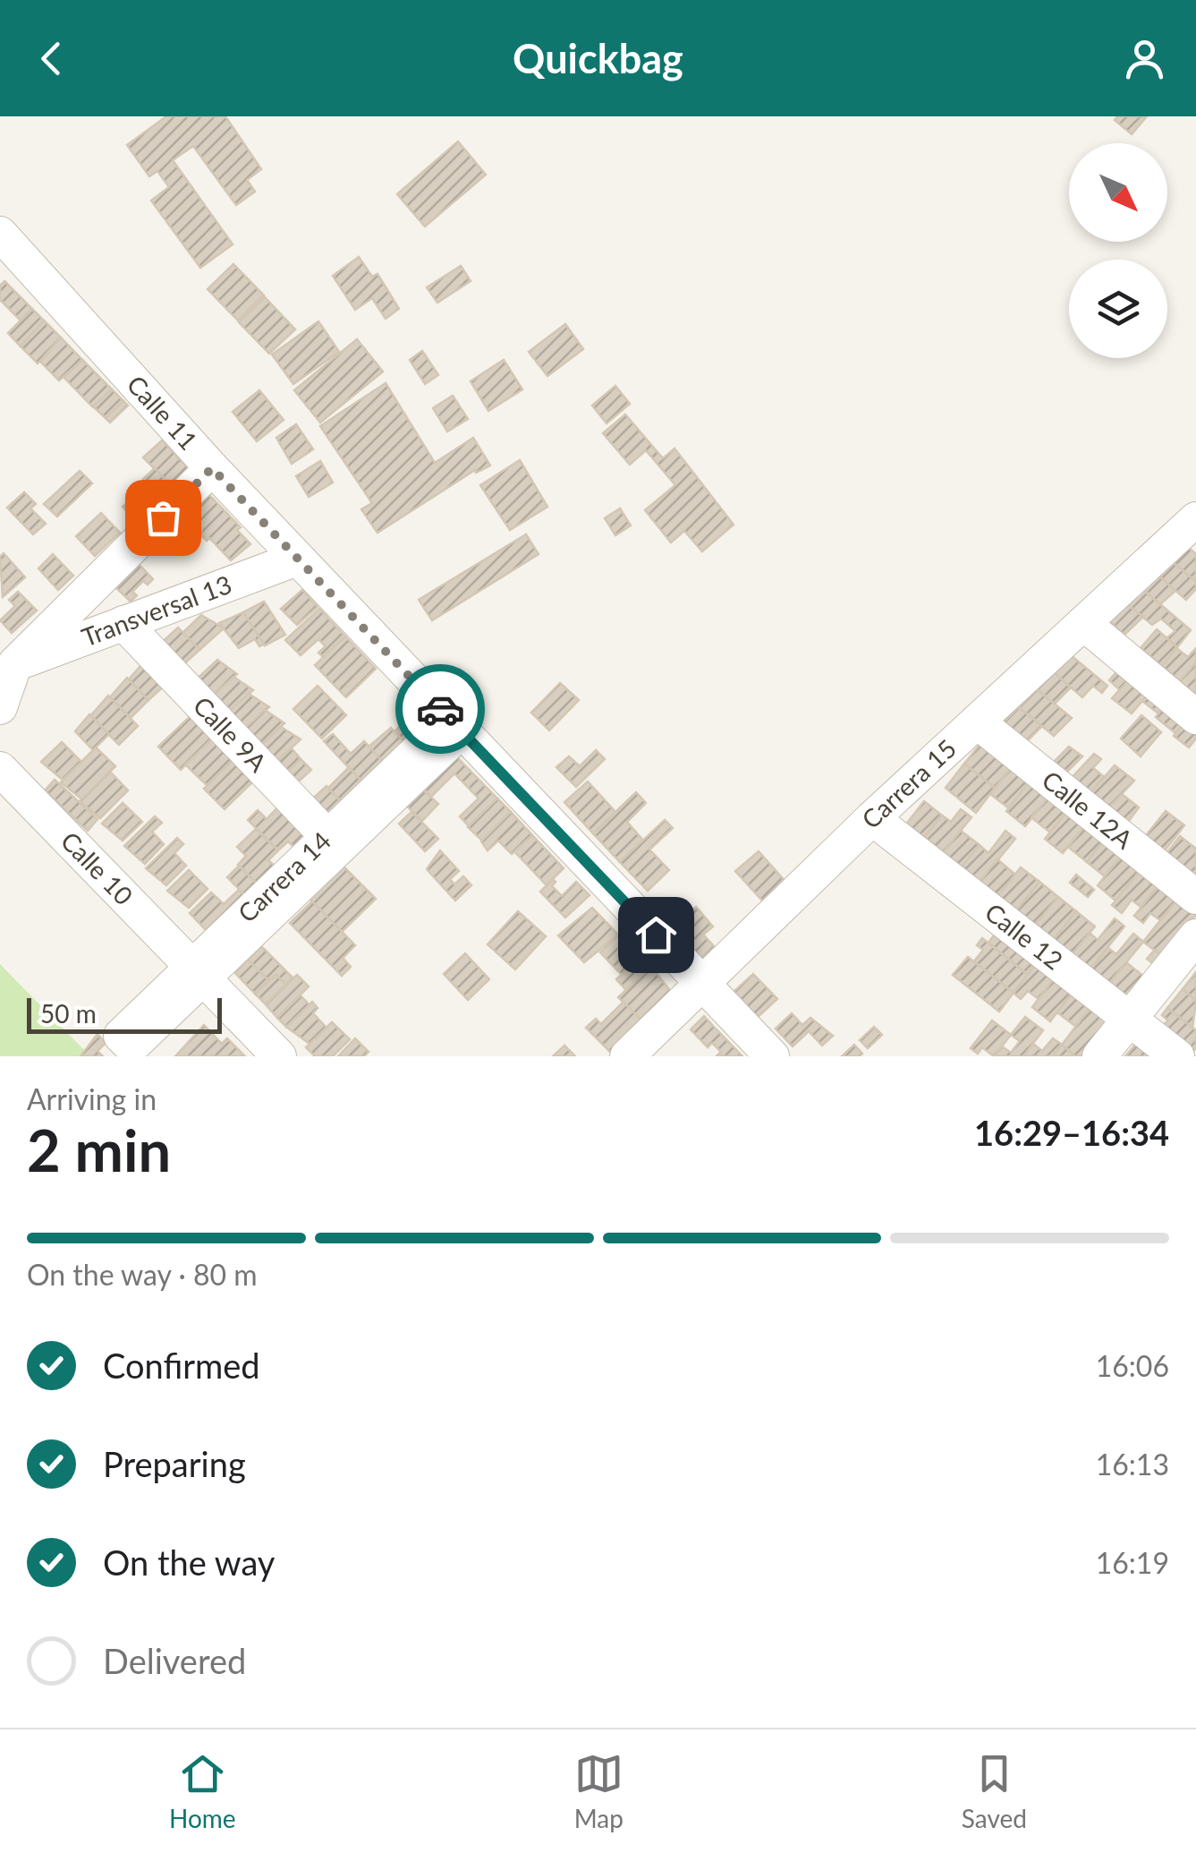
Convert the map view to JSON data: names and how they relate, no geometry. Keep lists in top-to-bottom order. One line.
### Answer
{"streets":{"street":["Calle 11","Transversal 13","Calle 9A","Carrera 15","Calle 12A","Calle 10","Carrera 14","Calle 12"]},"crossings":[["Calle 11","Transversal 13"],["Calle 11","Carrera 15"],["Calle 11","Carrera 14"],["Transversal 13","Calle 9A"],["Calle 9A","Carrera 14"],["Carrera 15","Calle 12A"],["Carrera 15","Calle 12"],["Calle 10","Carrera 14"]],"scale_bar":"50 m","north":"bottom right","page":{"header":"Quickbag","scale":"50 m","heading":["2 min","Arriving in","16:29–16:34"],"bar":"On the way · 80 m","list":[["Confirmed","16:06"],["Preparing","16:13"],["On the way","16:19"],"Delivered"],"tabs":["Home","Map","Saved"]}}
